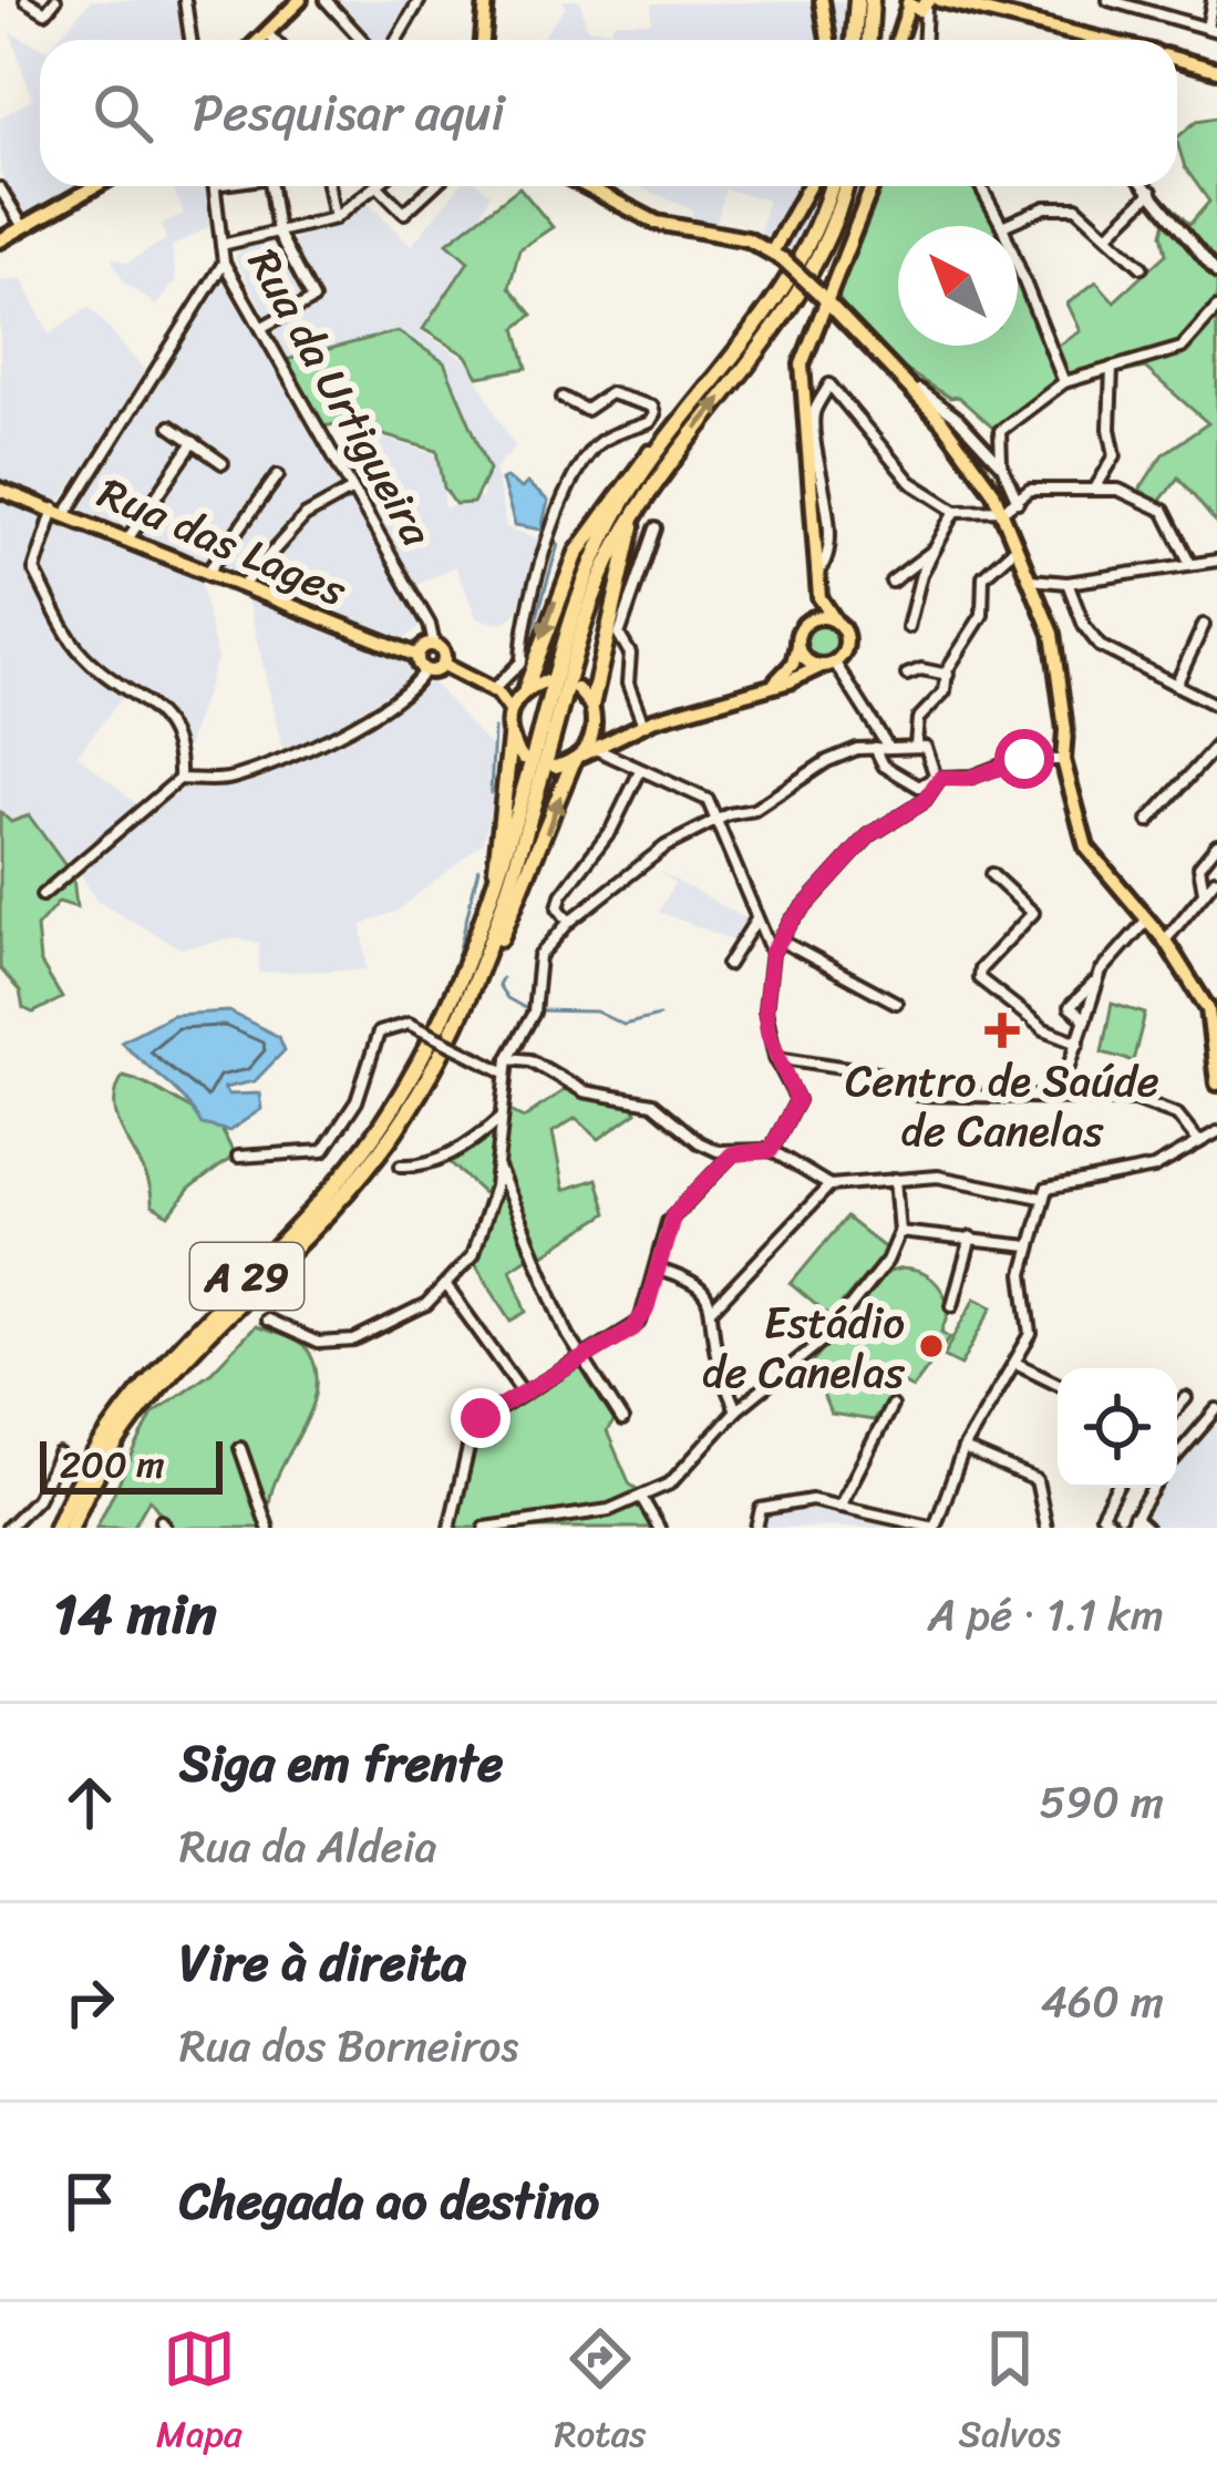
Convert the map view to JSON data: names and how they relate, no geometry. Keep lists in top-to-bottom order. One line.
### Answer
{"streets":{"highway":["A 29"],"main road":["Rua das Lages"],"street":["Rua da Urtigueira"]},"places":{"health":["Centro de Saúde de Canelas"],"other":["Estádio de Canelas"]},"scale_bar":"200 m","north":"top left","page":{"search":"Pesquisar aqui","scale":"200 m","heading":["14 min","A pé · 1.1 km"],"list":[["Siga em frente","Rua da Aldeia","590 m"],["Vire à direita","Rua dos Borneiros","460 m"],"Chegada ao destino"],"nav":["Mapa","Rotas","Salvos"]}}
